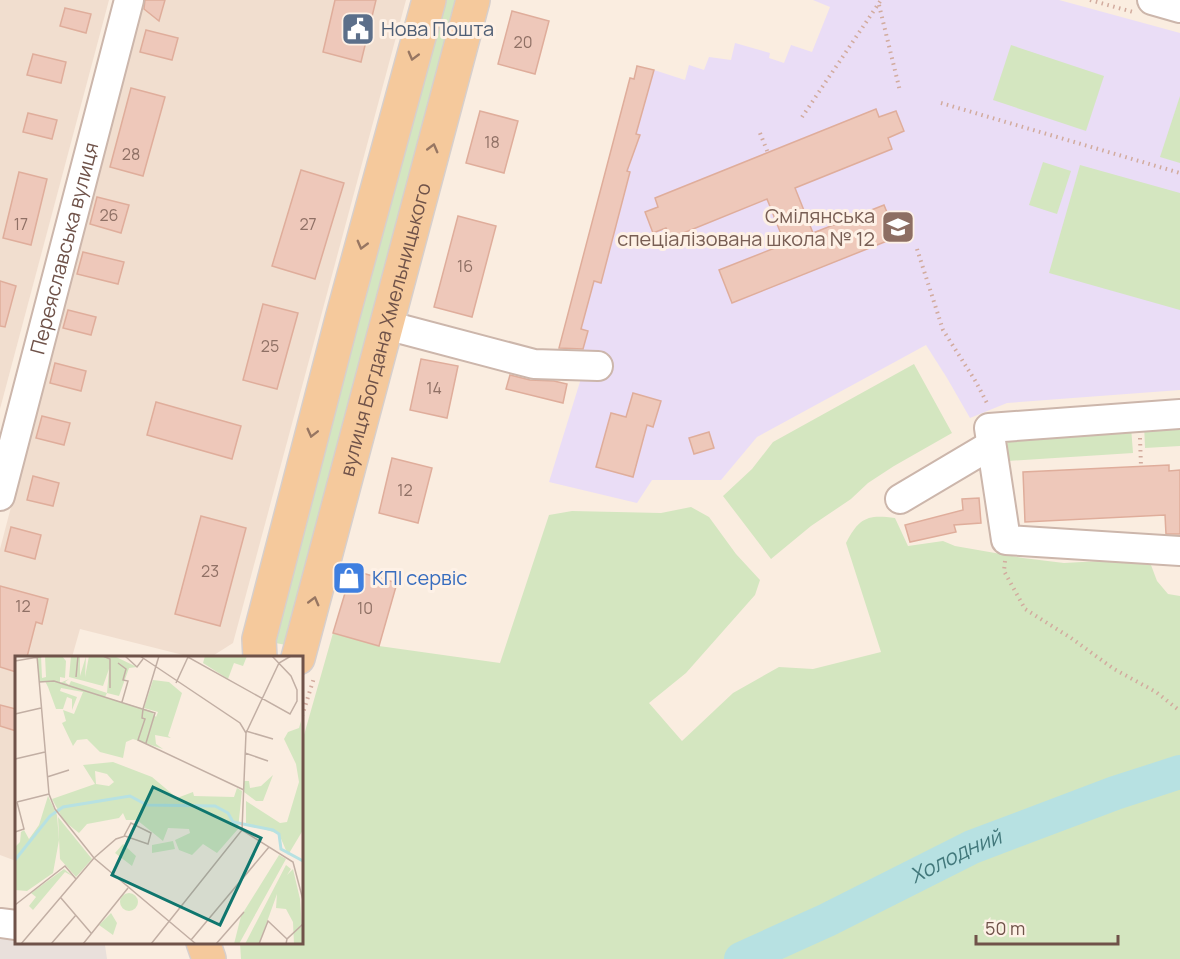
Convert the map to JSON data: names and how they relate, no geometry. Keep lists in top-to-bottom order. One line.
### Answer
{"streets":{"main road":["вулиця Богдана Хмельницького"],"street":["Переяславська вулиця"]},"water":["Холодний"],"places":{"public building":["Нова Пошта"],"school or university":["Смілянська спеціалізована школа № 12"],"shop":["КПІ сервіс"]},"house_numbers":["20","18","28","26","17","27","16","25","14","12","23","12","10"],"scale_bar":"50 m"}
